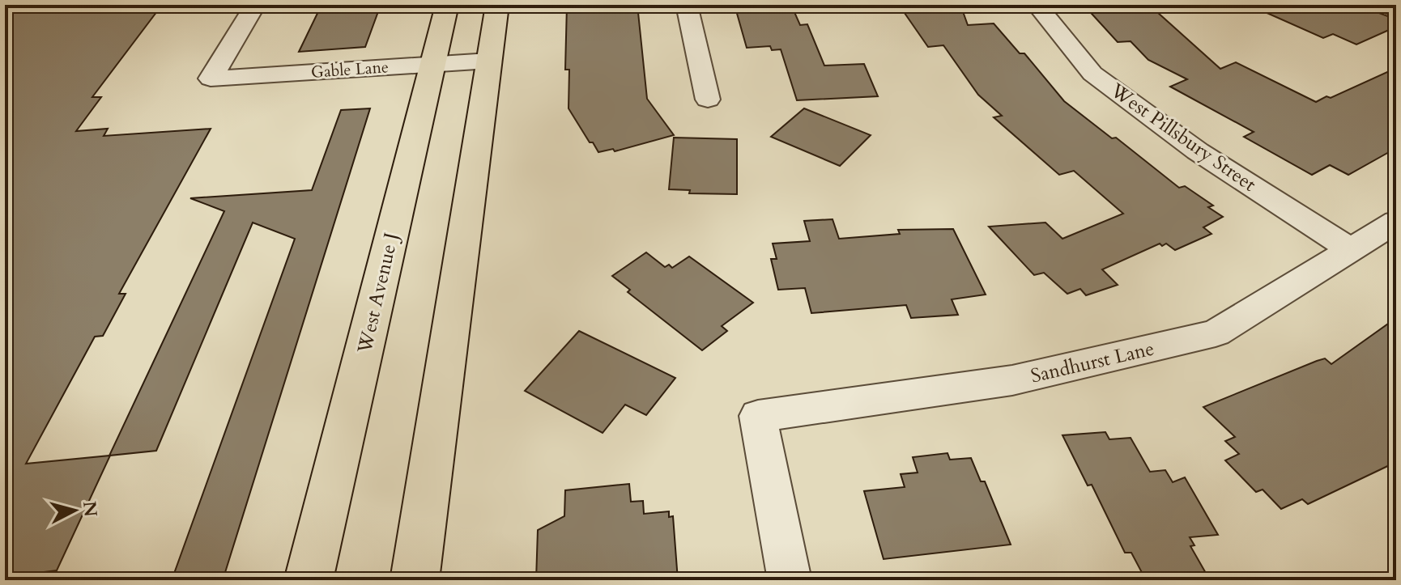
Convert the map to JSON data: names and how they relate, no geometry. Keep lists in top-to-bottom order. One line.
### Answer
{"streets":{"main road":["West Avenue J"],"street":["Gable Lane","West Pillsbury Street","Sandhurst Lane"]},"crossings":[["Gable Lane","West Avenue J"],["West Pillsbury Street","Sandhurst Lane"]],"north":"right"}
